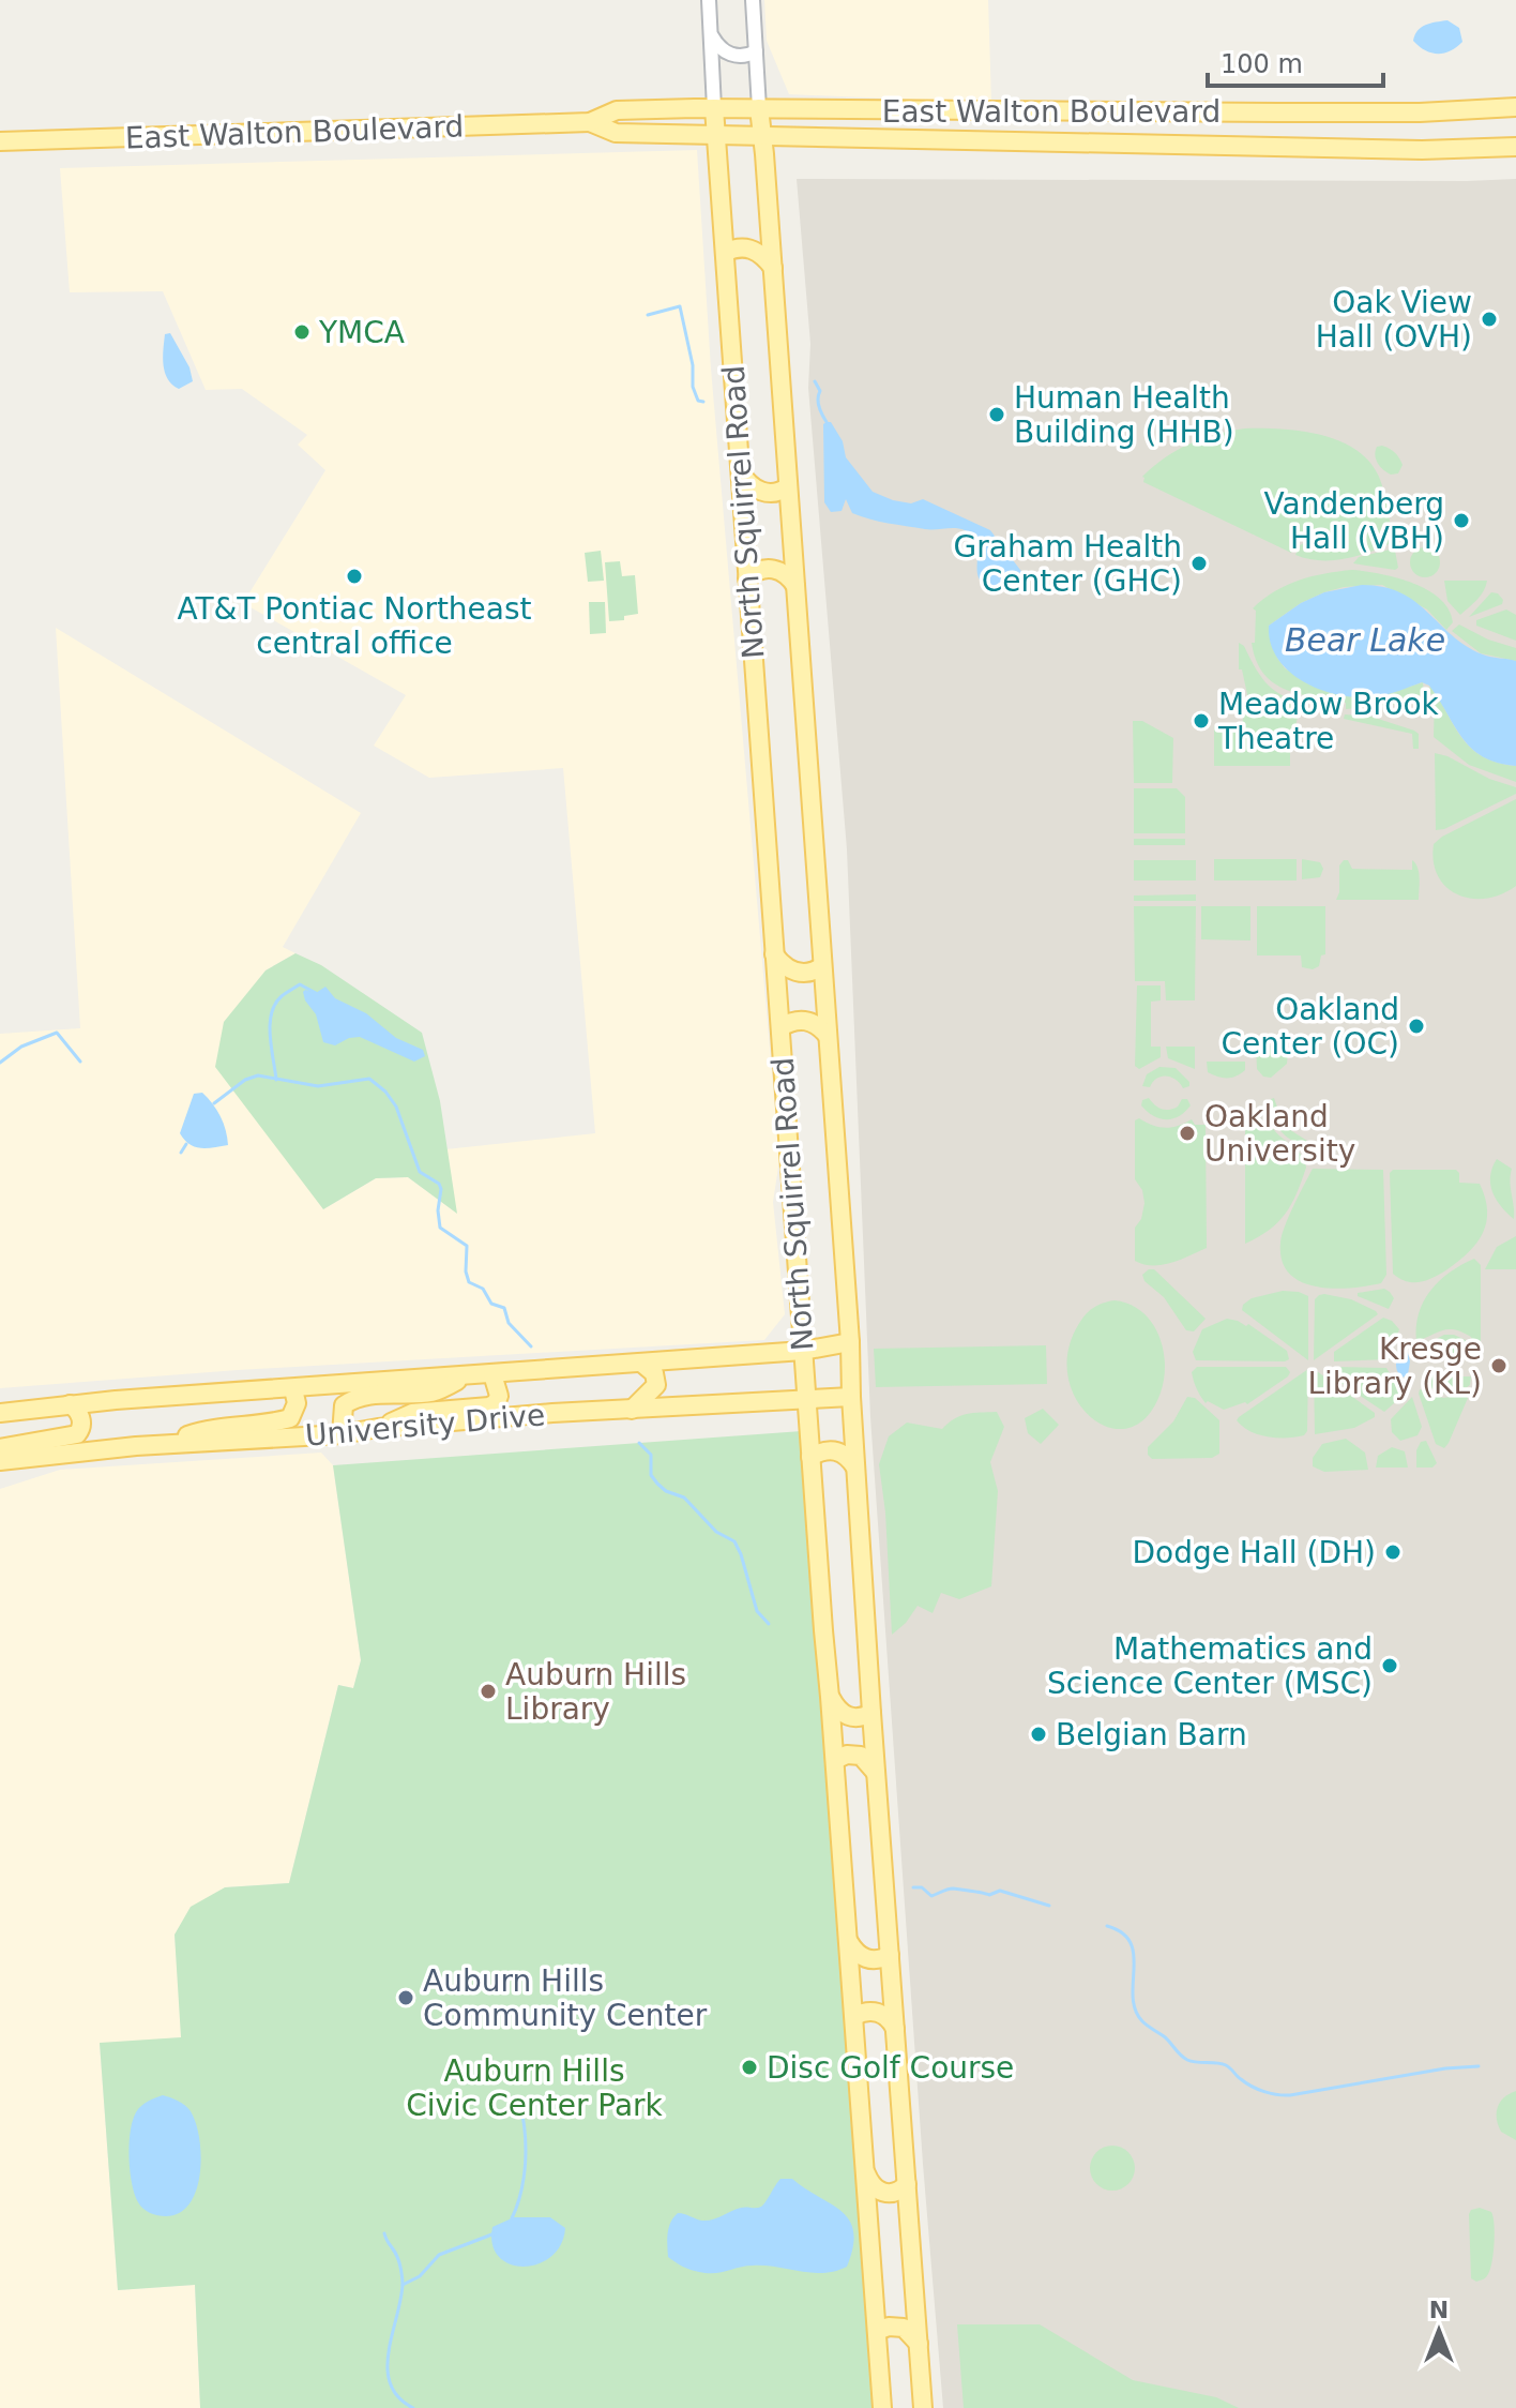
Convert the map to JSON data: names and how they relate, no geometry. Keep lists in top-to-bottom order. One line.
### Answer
{"streets":{"main road":["East Walton Boulevard","North Squirrel Road","University Drive"]},"crossings":[["East Walton Boulevard","North Squirrel Road"],["North Squirrel Road","University Drive"]],"water":["Bear Lake"],"parks":["Auburn Hills Civic Center Park"],"places":["Oak View Hall (OVH)","YMCA","Human Health Building (HHB)","Vandenberg Hall (VBH)","Graham Health Center (GHC)","AT&T Pontiac Northeast central office","Meadow Brook Theatre","Oakland Center (OC)","Oakland University","Kresge Library (KL)","Dodge Hall (DH)","Mathematics and Science Center (MSC)","Auburn Hills Library","Belgian Barn","Auburn Hills Community Center","Disc Golf Course"],"scale_bar":"100 m","north":"top"}
